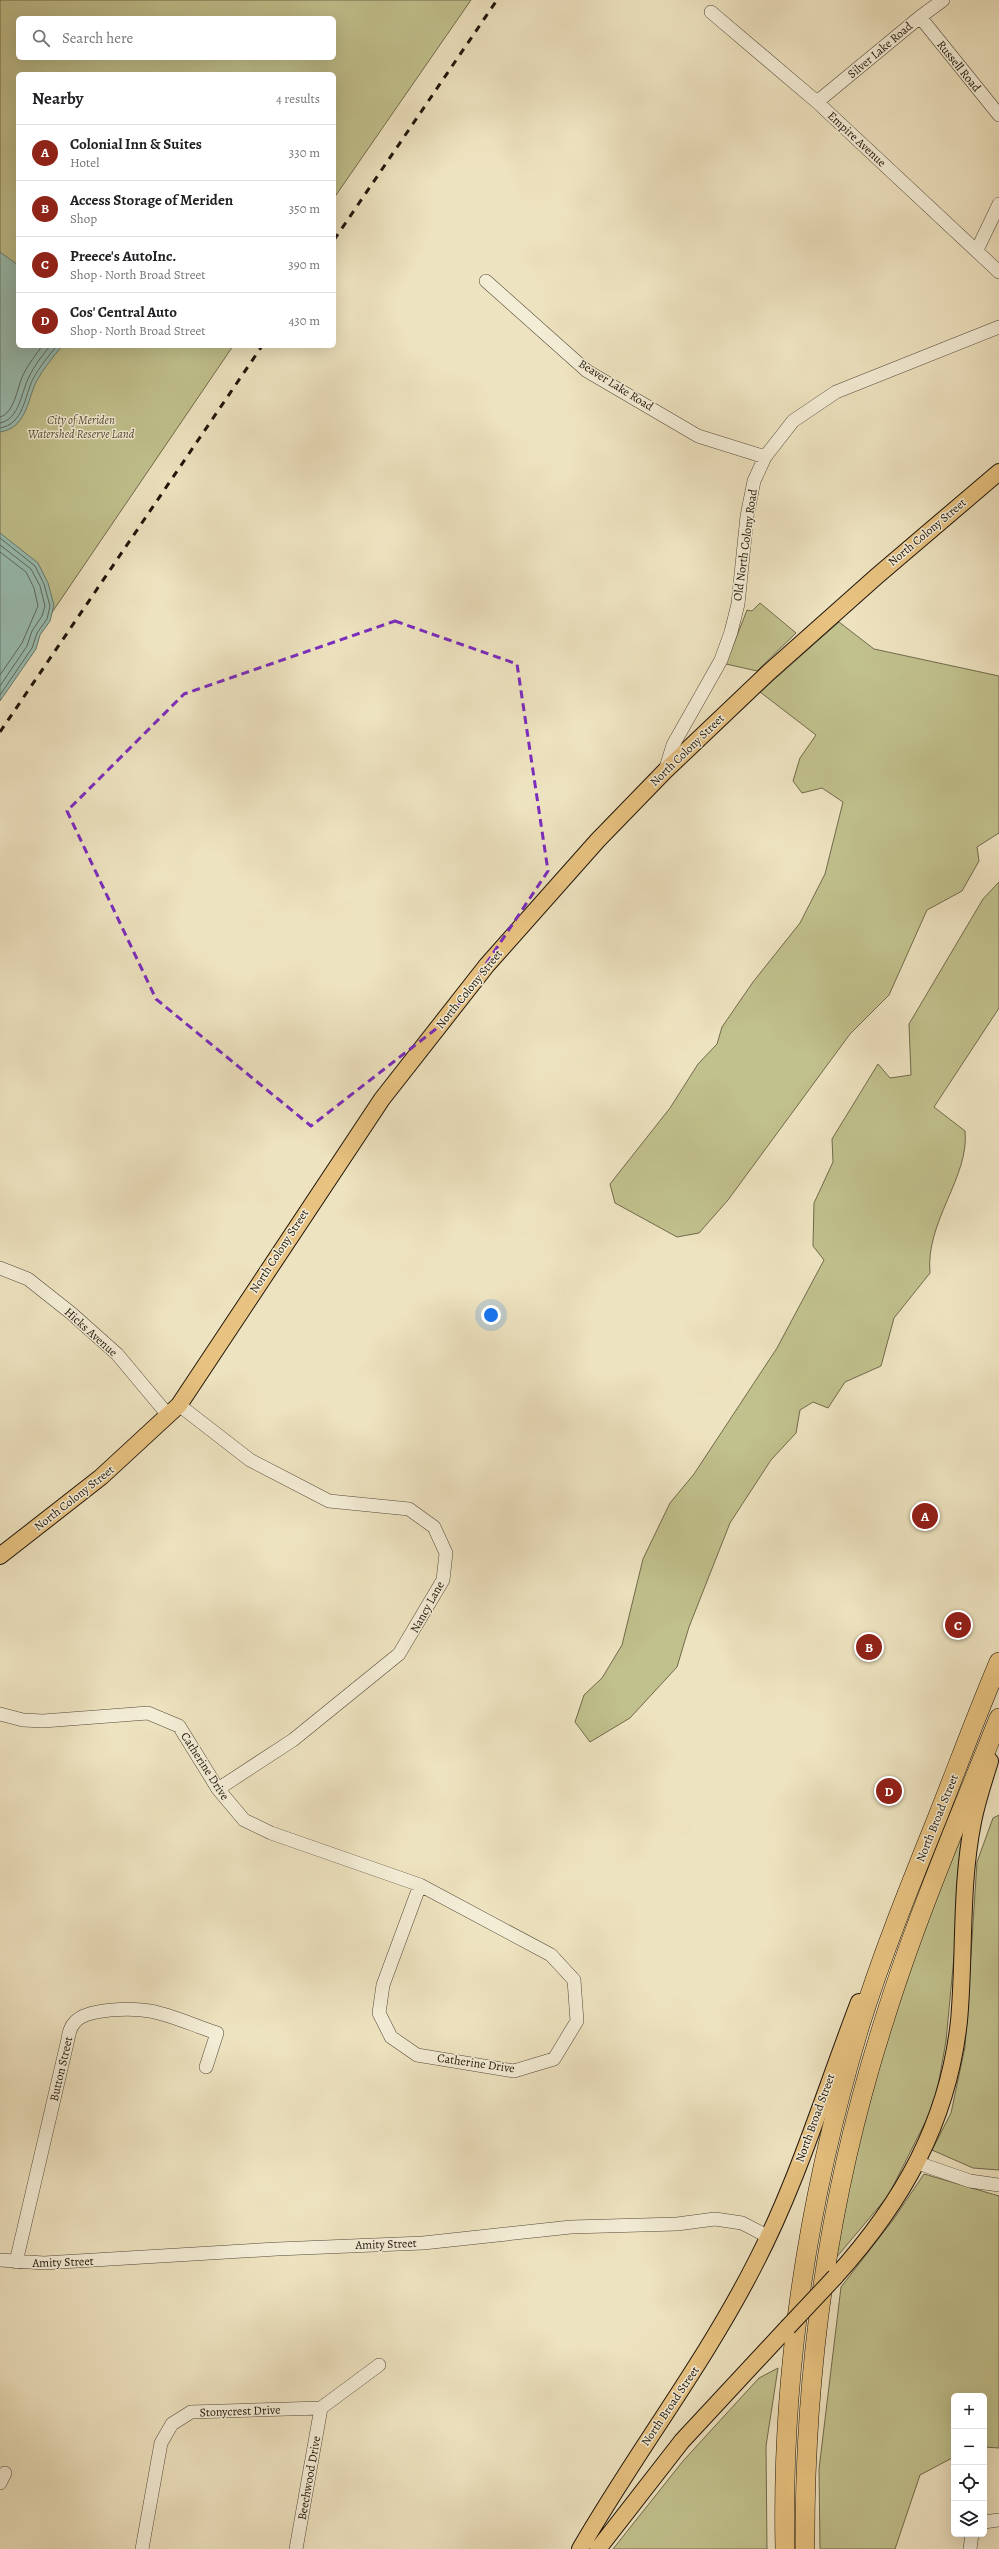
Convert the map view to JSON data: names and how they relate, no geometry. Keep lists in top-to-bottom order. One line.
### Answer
{"streets":{"highway":["North Broad Street"],"main road":["North Colony Street"],"street":["Silver Lake Road","Russell Road","Empire Avenue","Beaver Lake Road","Old North Colony Road","Hicks Avenue","Nancy Lane","Catherine Drive","Button Street","Amity Street","Stonycrest Drive","Beechwood Drive"]},"crossings":[["Silver Lake Road","Russell Road"],["Silver Lake Road","Empire Avenue"],["Beaver Lake Road","Old North Colony Road"],["North Colony Street","Old North Colony Road"],["North Colony Street","Hicks Avenue"],["North Colony Street","Nancy Lane"],["Hicks Avenue","Nancy Lane"],["Nancy Lane","Catherine Drive"],["North Broad Street","Amity Street"],["Button Street","Amity Street"],["Stonycrest Drive","Beechwood Drive"]],"parks":["City of Meriden Watershed Reserve Land"],"page":{"search":"Search here","heading":["Nearby","4 results"],"list":[{"mark":"A","name":"Colonial Inn & Suites","note":"Hotel","value":"330 m"},{"mark":"B","name":"Access Storage of Meriden","note":"Shop","value":"350 m"},{"mark":"C","name":"Preece's AutoInc.","note":"Shop · North Broad Street","value":"390 m"},{"mark":"D","name":"Cos' Central Auto","note":"Shop · North Broad Street","value":"430 m"}],"pins":["A","C","B","D"],"map_buttons":["+","−"]}}
